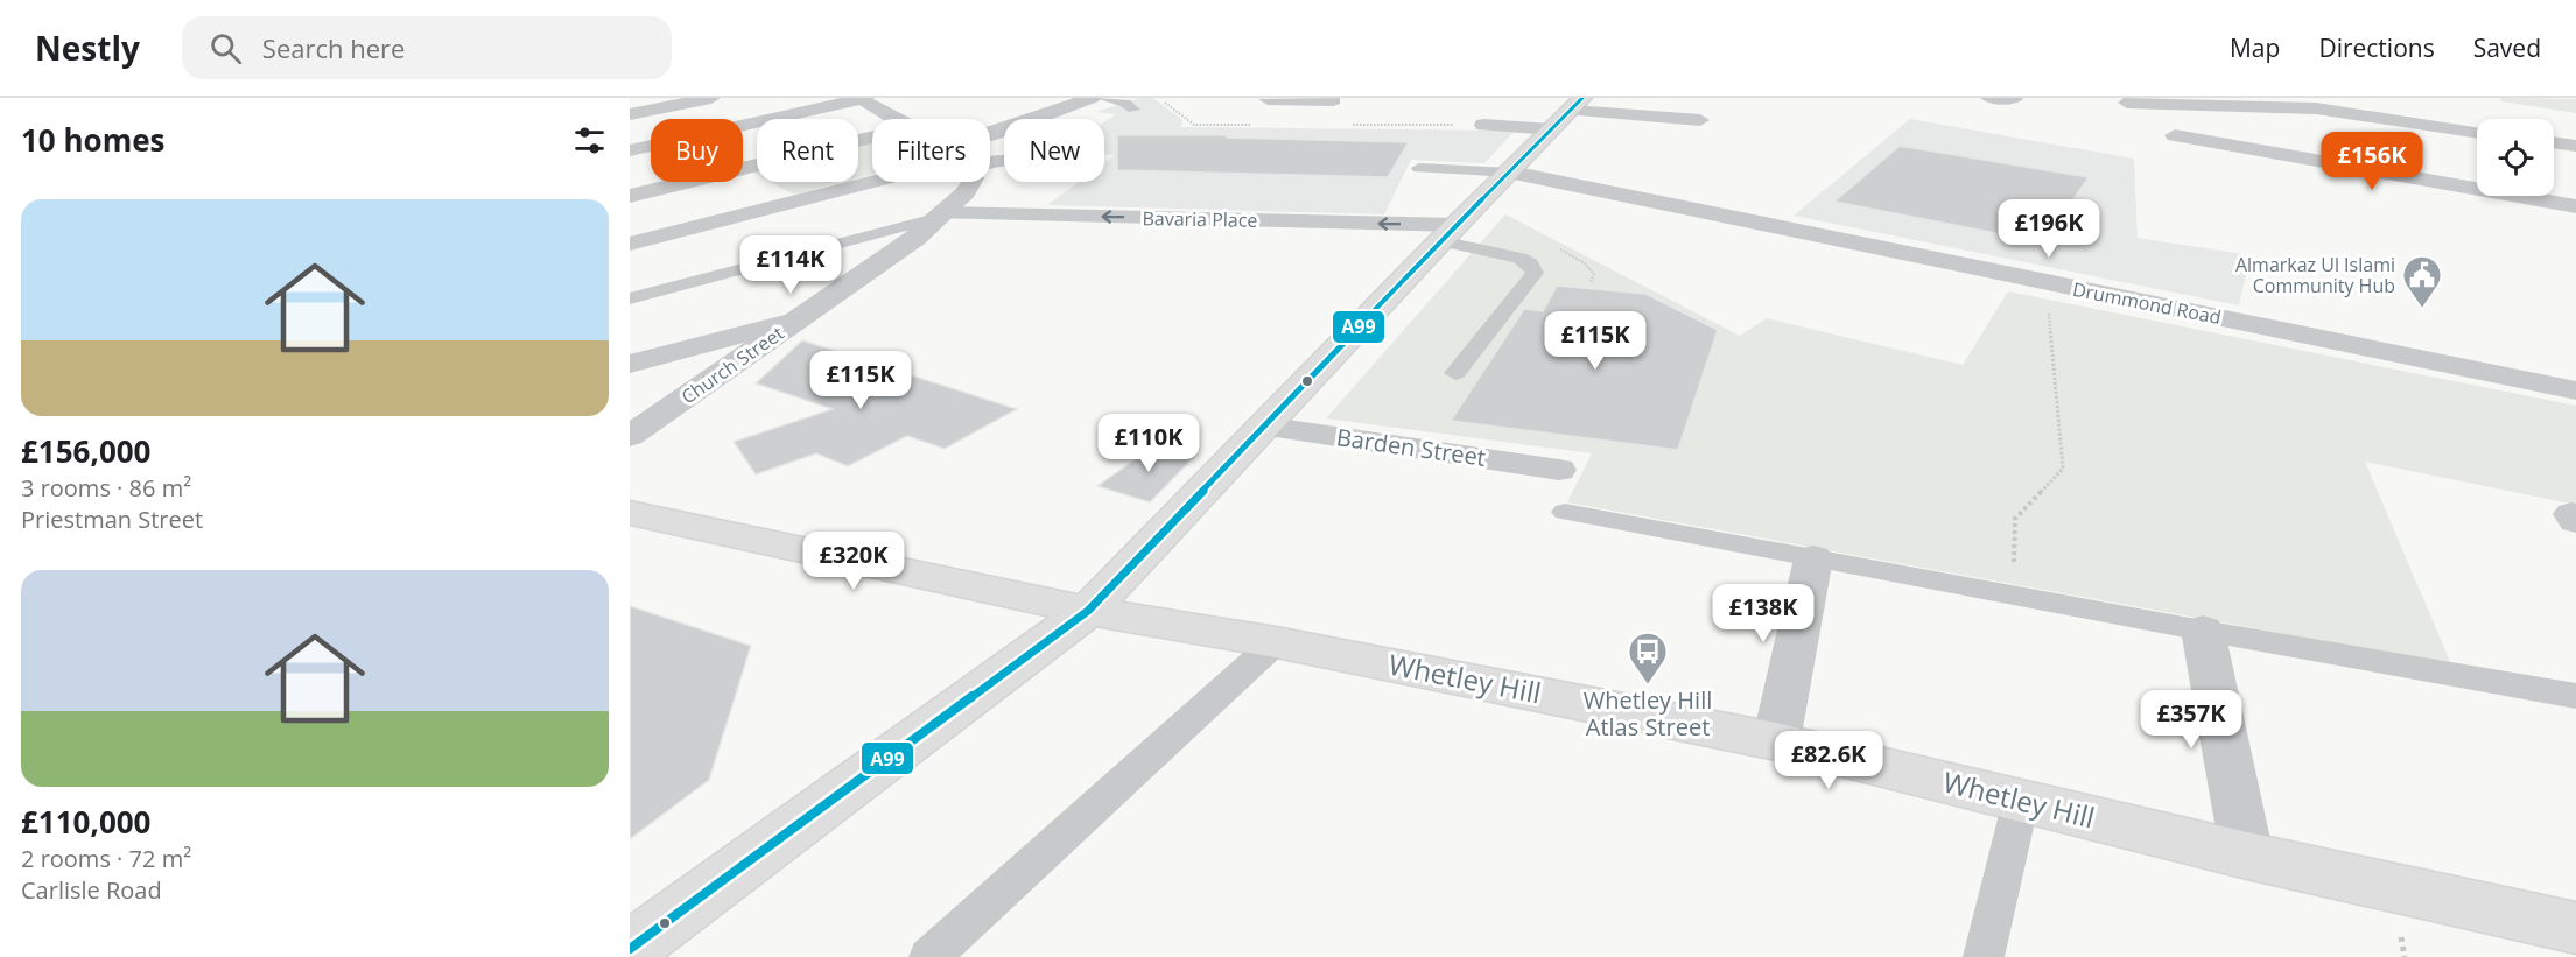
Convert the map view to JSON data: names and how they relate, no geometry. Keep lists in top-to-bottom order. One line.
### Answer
{"streets":{"main road":["Whetley Hill"],"street":["Bavaria Place","Drummond Road","Church Street","Barden Street"]},"crossings":[["Bavaria Place","Church Street"]],"places":{"public building":["Almarkaz Ul Islami Community Hub"],"bus stop":["Whetley Hill Atlas Street"]},"lines":["transit line A99"],"page":{"header":"Nestly","search":"Search here","nav":["Map","Directions","Saved"],"heading":"10 homes","chip":["Buy","Rent","Filters","New"],"price":["£156K","£196K","£114K","£115K","£115K","£110K","£320K","£138K","£357K","£82.6K"],"list":[{"name":"£156,000","note":"3 rooms · 86 m² · Priestman Street"},{"name":"£110,000","note":"2 rooms · 72 m² · Carlisle Road"}]}}
